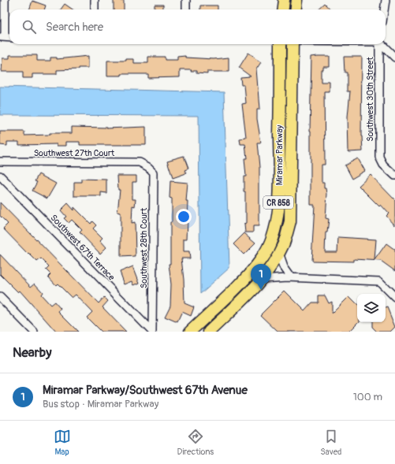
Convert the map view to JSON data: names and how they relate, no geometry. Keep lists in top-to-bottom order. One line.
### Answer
{"streets":{"main road":["Miramar Parkway","CR 858"],"street":["Southwest 30th Street","Southwest 27th Court","Southwest 67th Terrace","Southwest 28th Court"]},"crossings":[["Southwest 27th Court","Southwest 28th Court"],["Southwest 67th Terrace","Southwest 28th Court"]],"page":{"search":"Search here","pins":"1","heading":"Nearby","list":[{"mark":"1","name":"Miramar Parkway/Southwest 67th Avenue","note":"Bus stop · Miramar Parkway","value":"100 m"}],"nav":["Map","Directions","Saved"]}}
